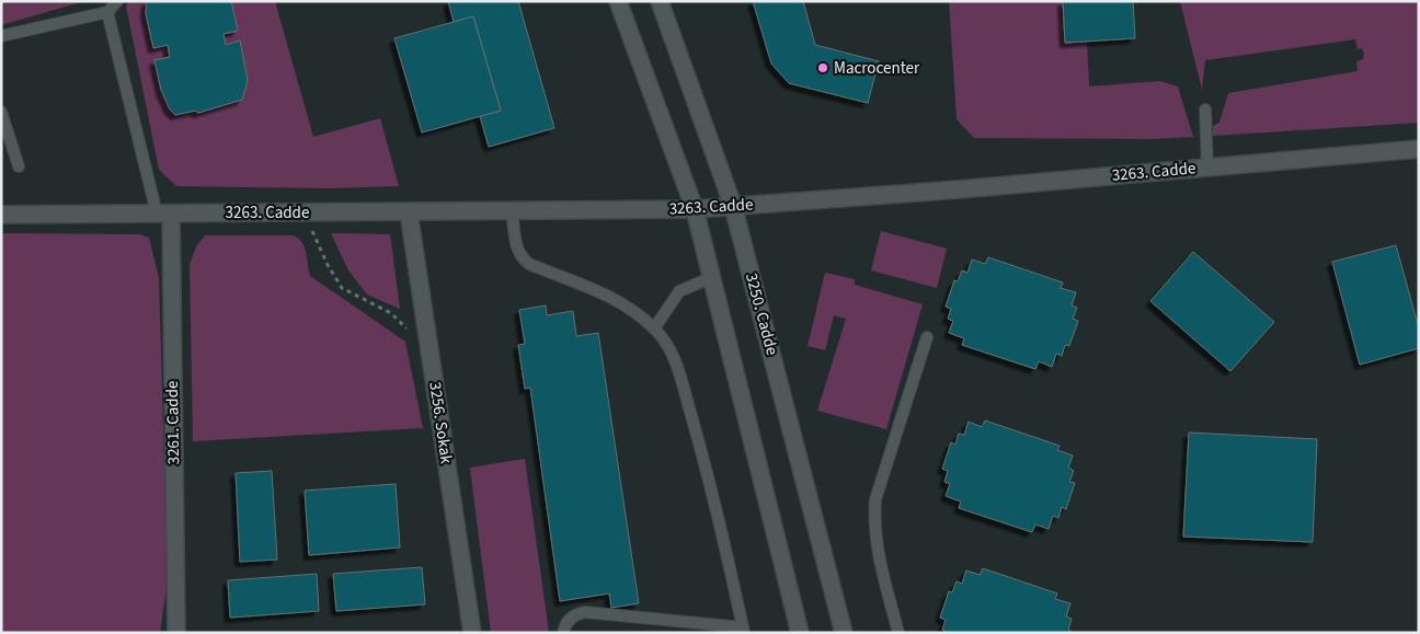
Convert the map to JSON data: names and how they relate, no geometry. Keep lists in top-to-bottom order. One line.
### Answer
{"streets":{"street":["3263. Cadde","3250. Cadde","3261. Cadde","3256. Sokak"]},"crossings":[["3263. Cadde","3250. Cadde"],["3263. Cadde","3261. Cadde"],["3263. Cadde","3256. Sokak"]],"places":["Macrocenter"]}
